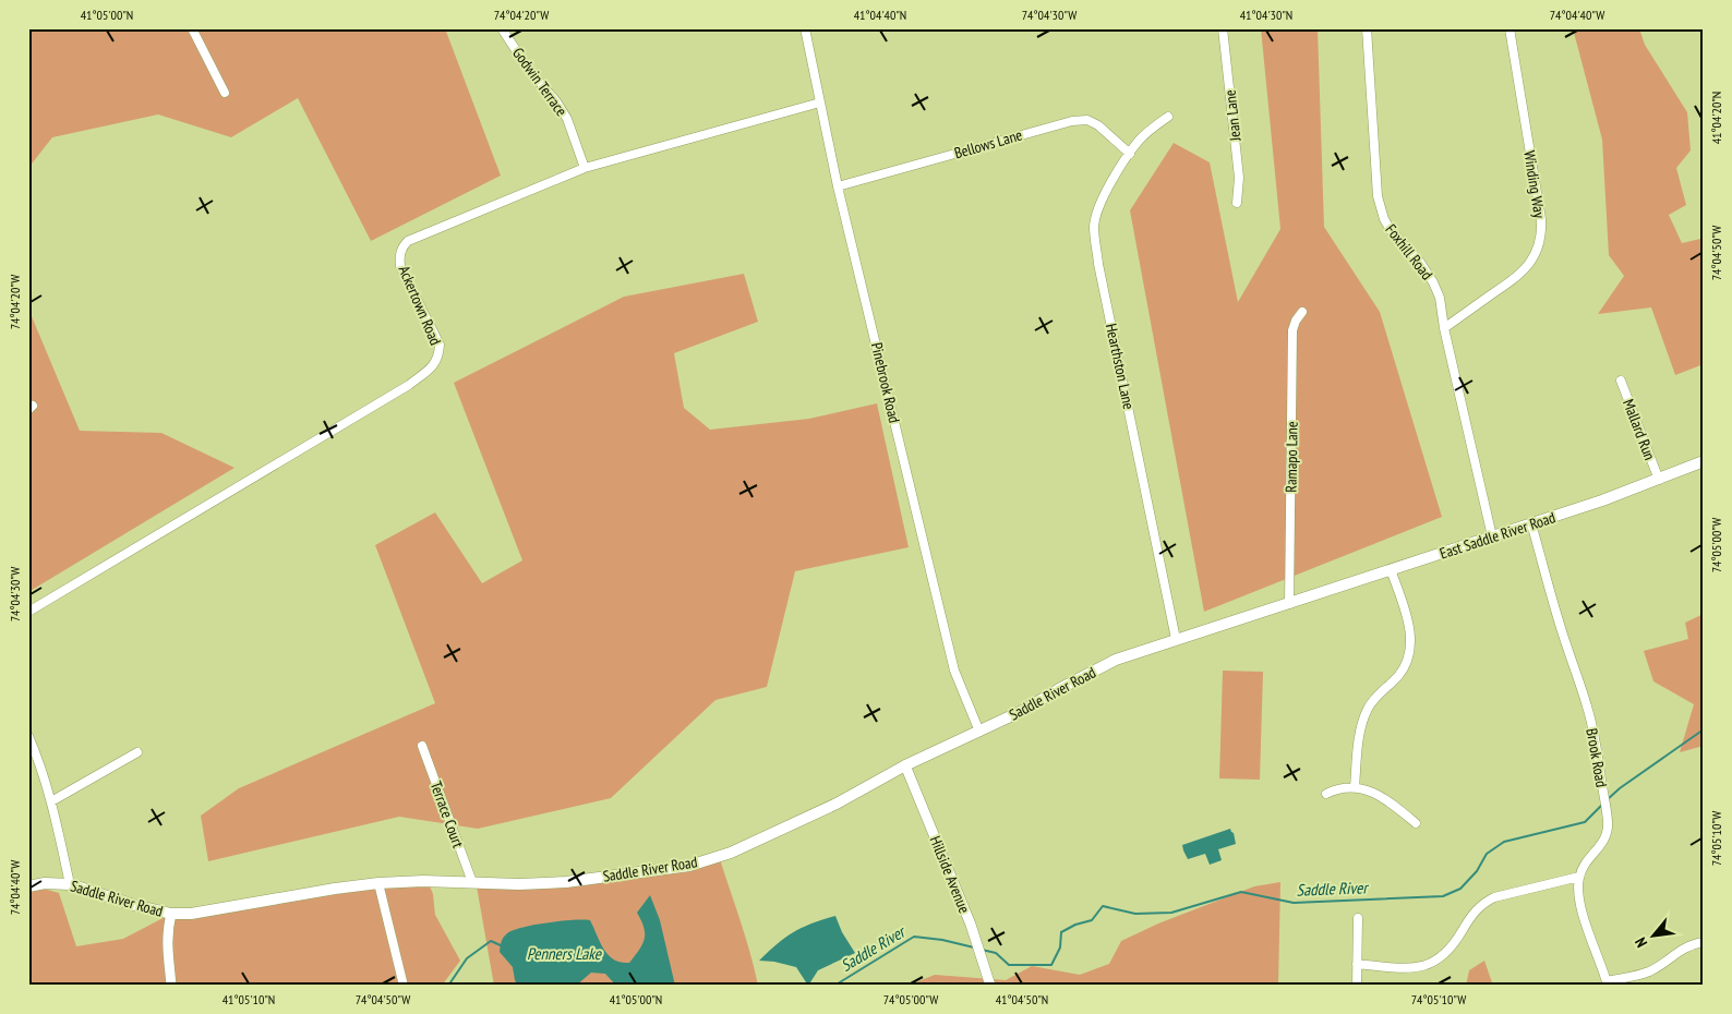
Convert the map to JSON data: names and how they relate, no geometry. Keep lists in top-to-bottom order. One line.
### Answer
{"streets":{"main road":["East Saddle River Road","Saddle River Road"],"street":["Godwin Terrace","Jean Lane","Bellows Lane","Winding Way","Foxhill Road","Ackertown Road","Hearthston Lane","Pinebrook Road","Mallard Run","Ramapo Lane","Brook Road","Terrace Court","Hillside Avenue"]},"crossings":[["Godwin Terrace","Ackertown Road"],["Bellows Lane","Hearthston Lane"],["Bellows Lane","Pinebrook Road"],["Winding Way","Foxhill Road"],["Foxhill Road","East Saddle River Road"],["Ackertown Road","Pinebrook Road"],["Hearthston Lane","Saddle River Road"],["Pinebrook Road","Saddle River Road"],["Mallard Run","East Saddle River Road"],["Ramapo Lane","East Saddle River Road"],["Ramapo Lane","Saddle River Road"],["East Saddle River Road","Saddle River Road"],["East Saddle River Road","Brook Road"],["Saddle River Road","Terrace Court"],["Saddle River Road","Hillside Avenue"]],"water":["Saddle River","Penners Lake"],"north":"bottom left","coordinates":["41°05'00\"N","74°04'20\"W","41°04'40\"N","74°04'30\"W","41°04'30\"N","74°04'40\"W","41°04'20\"N","74°04'50\"W","74°05'00\"W","74°05'10\"W","41°05'10\"N","41°04'50\"N"]}
